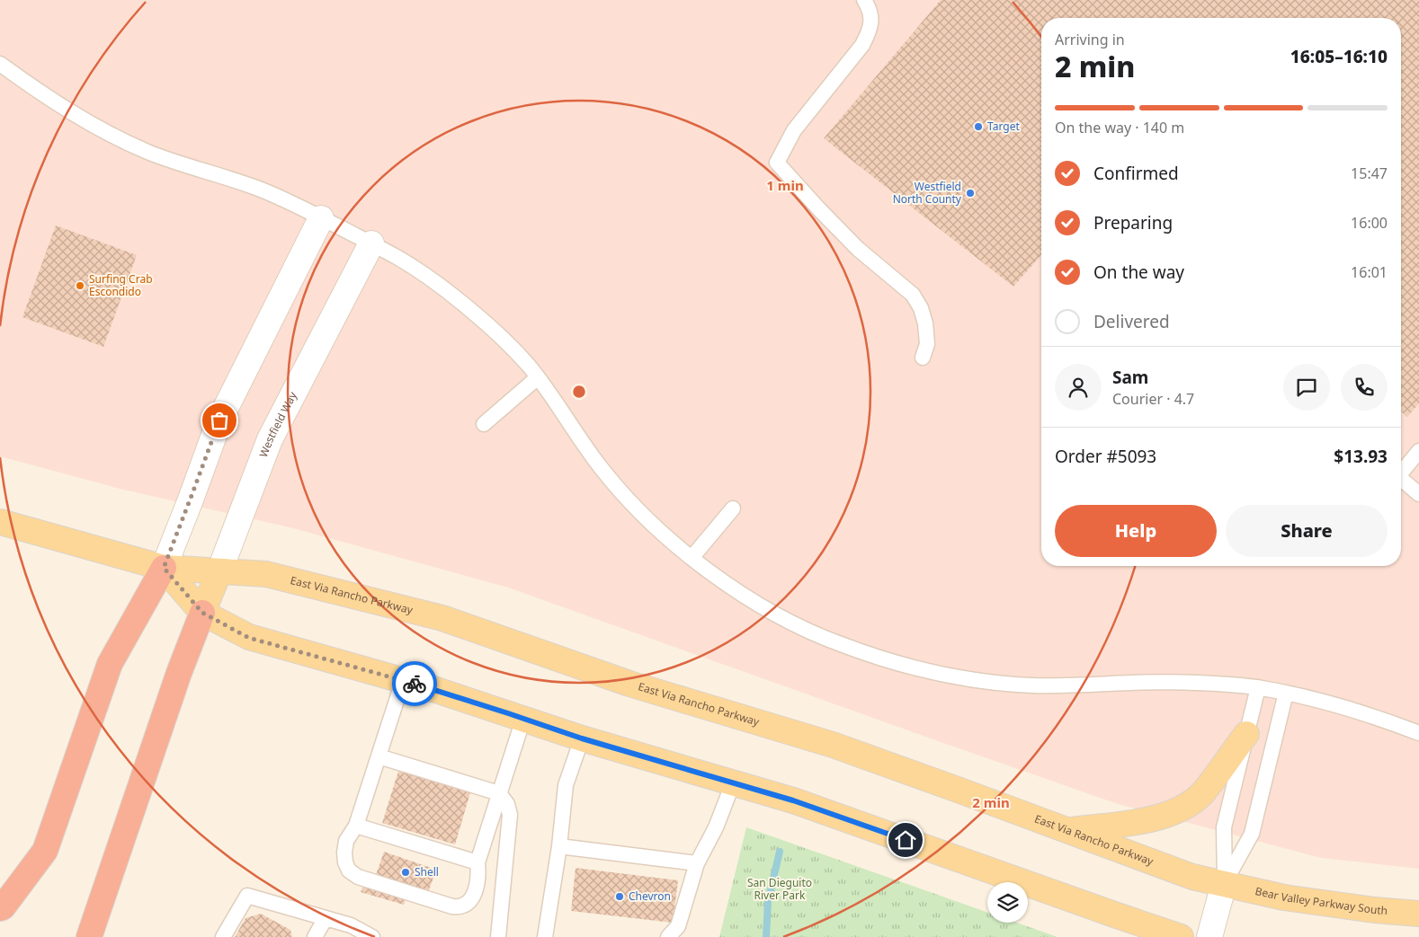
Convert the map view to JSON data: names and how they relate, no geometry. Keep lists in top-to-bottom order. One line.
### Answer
{"streets":{"main road":["Westfield Way","East Via Rancho Parkway","Bear Valley Parkway South"]},"crossings":[["Westfield Way","East Via Rancho Parkway"],["East Via Rancho Parkway","Bear Valley Parkway South"]],"parks":["San Dieguito River Park"],"places":["Target","Westfield North County","Surfing Crab Escondido","Shell","Chevron"],"page":{"heading":["2 min","Arriving in","16:05–16:10"],"panel":["Sam","Courier · 4.7","Order #5093","$13.93"],"bar":"On the way · 140 m","list":[["Confirmed","15:47"],["Preparing","16:00"],["On the way","16:01"],"Delivered"],"buttons":["Help","Share"]},"rings":["1 min","2 min"]}
